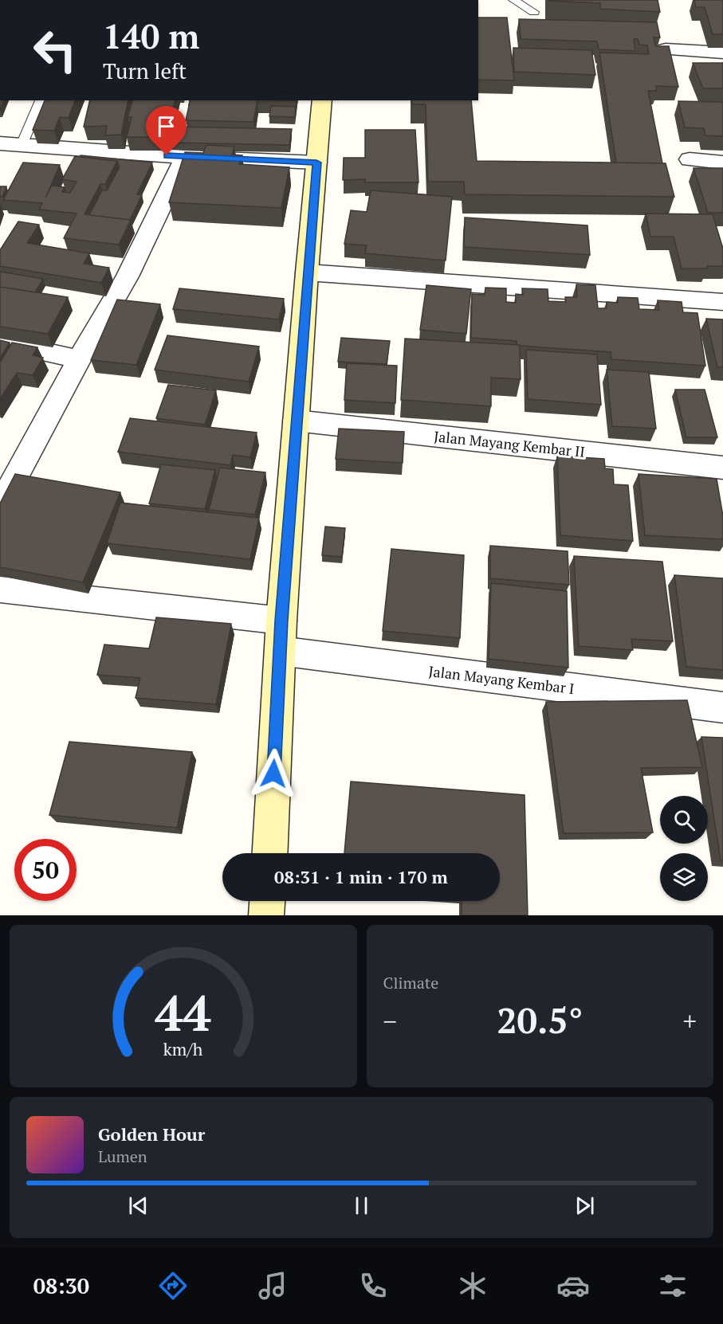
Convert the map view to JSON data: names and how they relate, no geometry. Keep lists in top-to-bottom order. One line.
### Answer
{"streets":{"street":["Jalan Mayang Kembar II","Jalan Mayang Kembar I"]},"page":{"turn":["140 m","Turn left"],"limit":"50","trip":"08:31 · 1 min · 170 m","tile":"Climate","heat":["−","20.5°","+"],"song":["Golden Hour","Lumen"],"tabs":"08:30","gauge":["44","km/h"]}}
